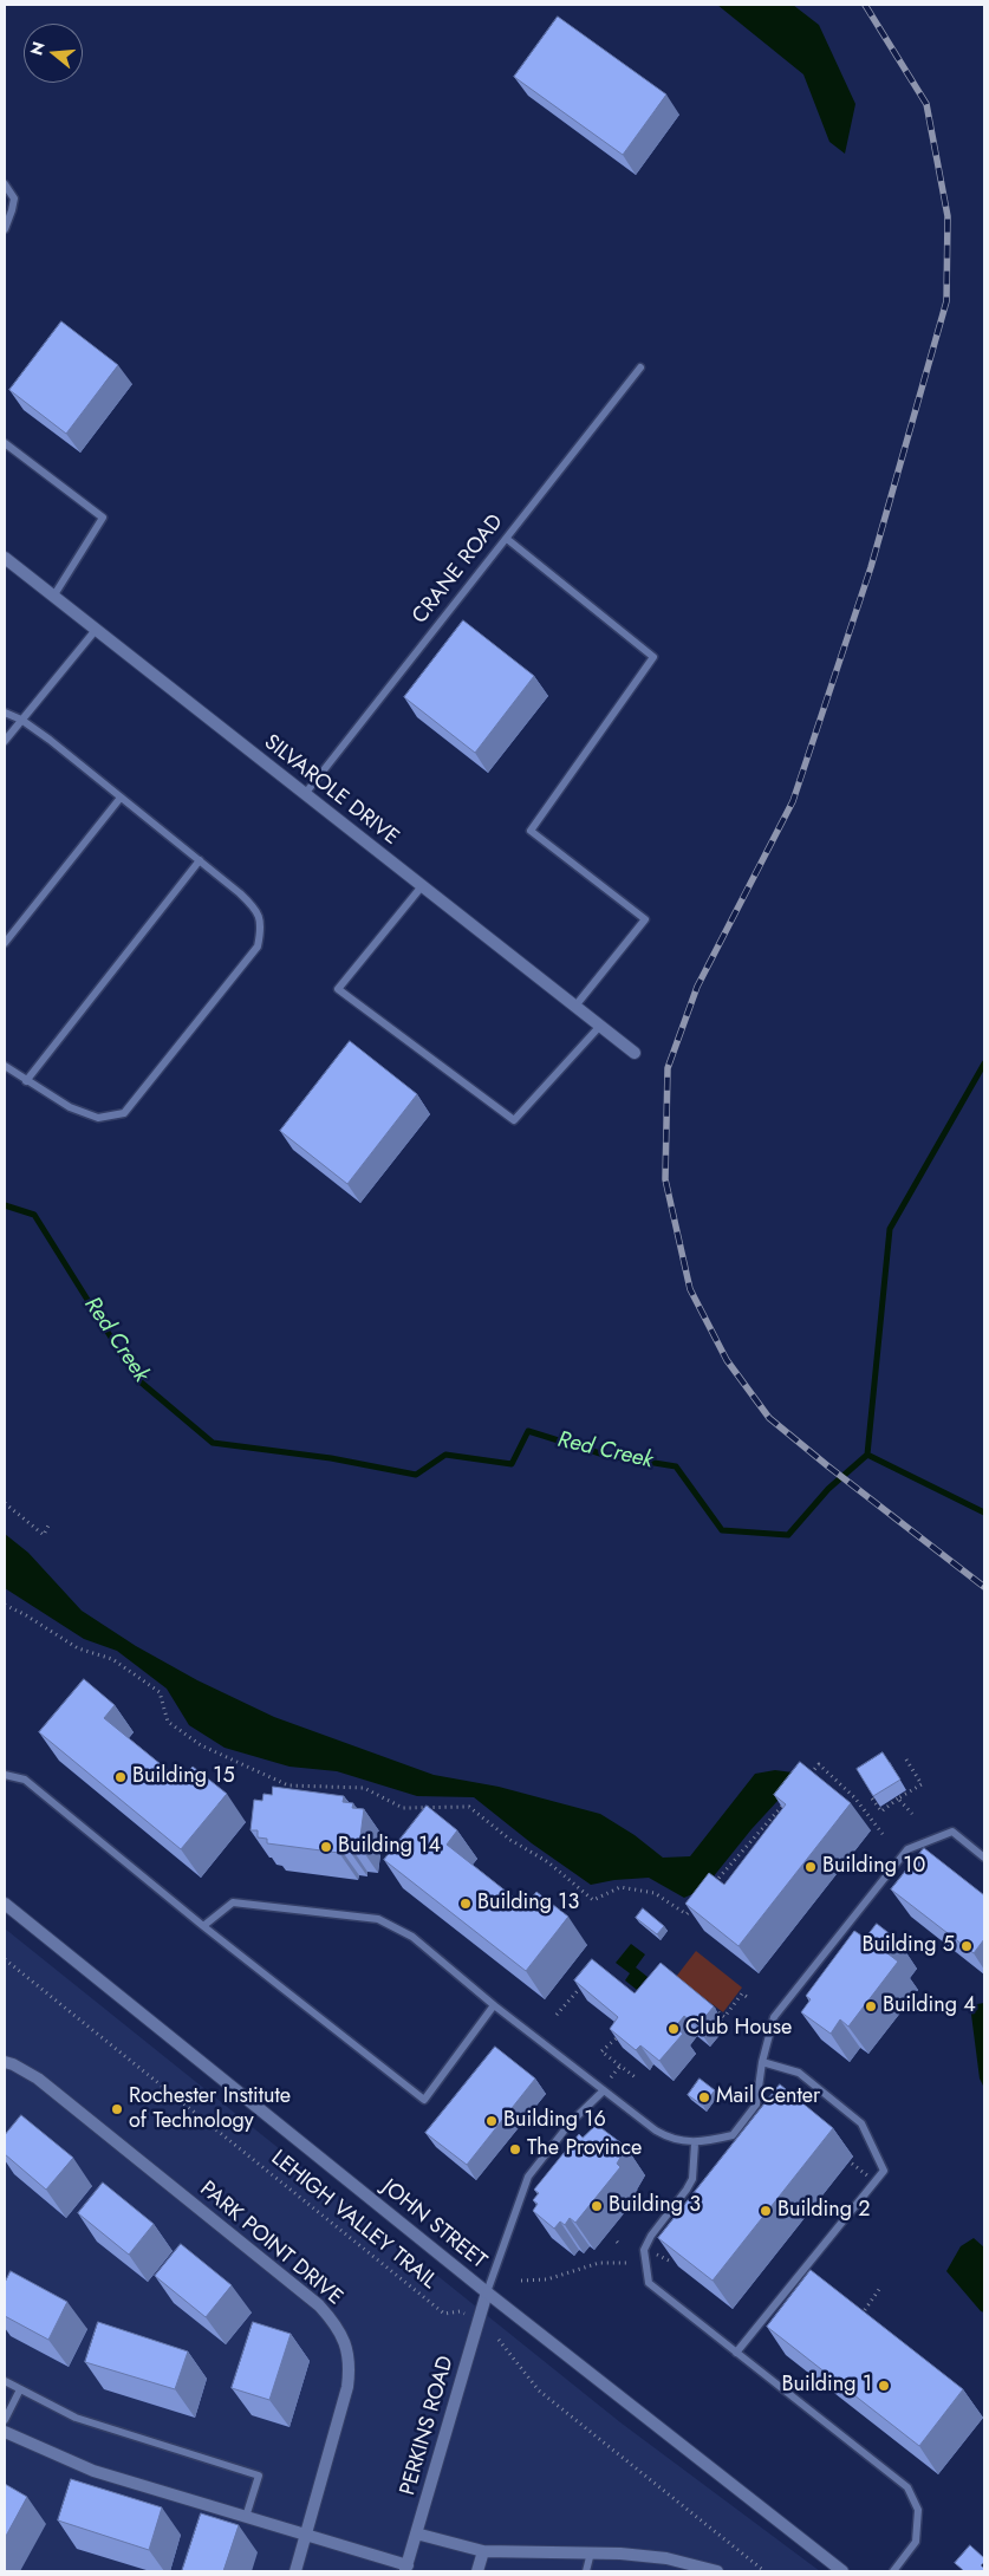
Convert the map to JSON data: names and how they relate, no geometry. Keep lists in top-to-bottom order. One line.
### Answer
{"streets":{"street":["SILVAROLE DRIVE","JOHN STREET","PARK POINT DRIVE","PERKINS ROAD"],"lane":["CRANE ROAD"],"path":["LEHIGH VALLEY TRAIL"]},"crossings":[["CRANE ROAD","SILVAROLE DRIVE"],["JOHN STREET","PERKINS ROAD"]],"water":["Red Creek"],"places":["Building 15","Building 14","Building 10","Building 13","Building 5","Building 4","Club House","Mail Center","Rochester Institute of Technology","Building 16","The Province","Building 3","Building 2","Building 1"],"north":"left"}
